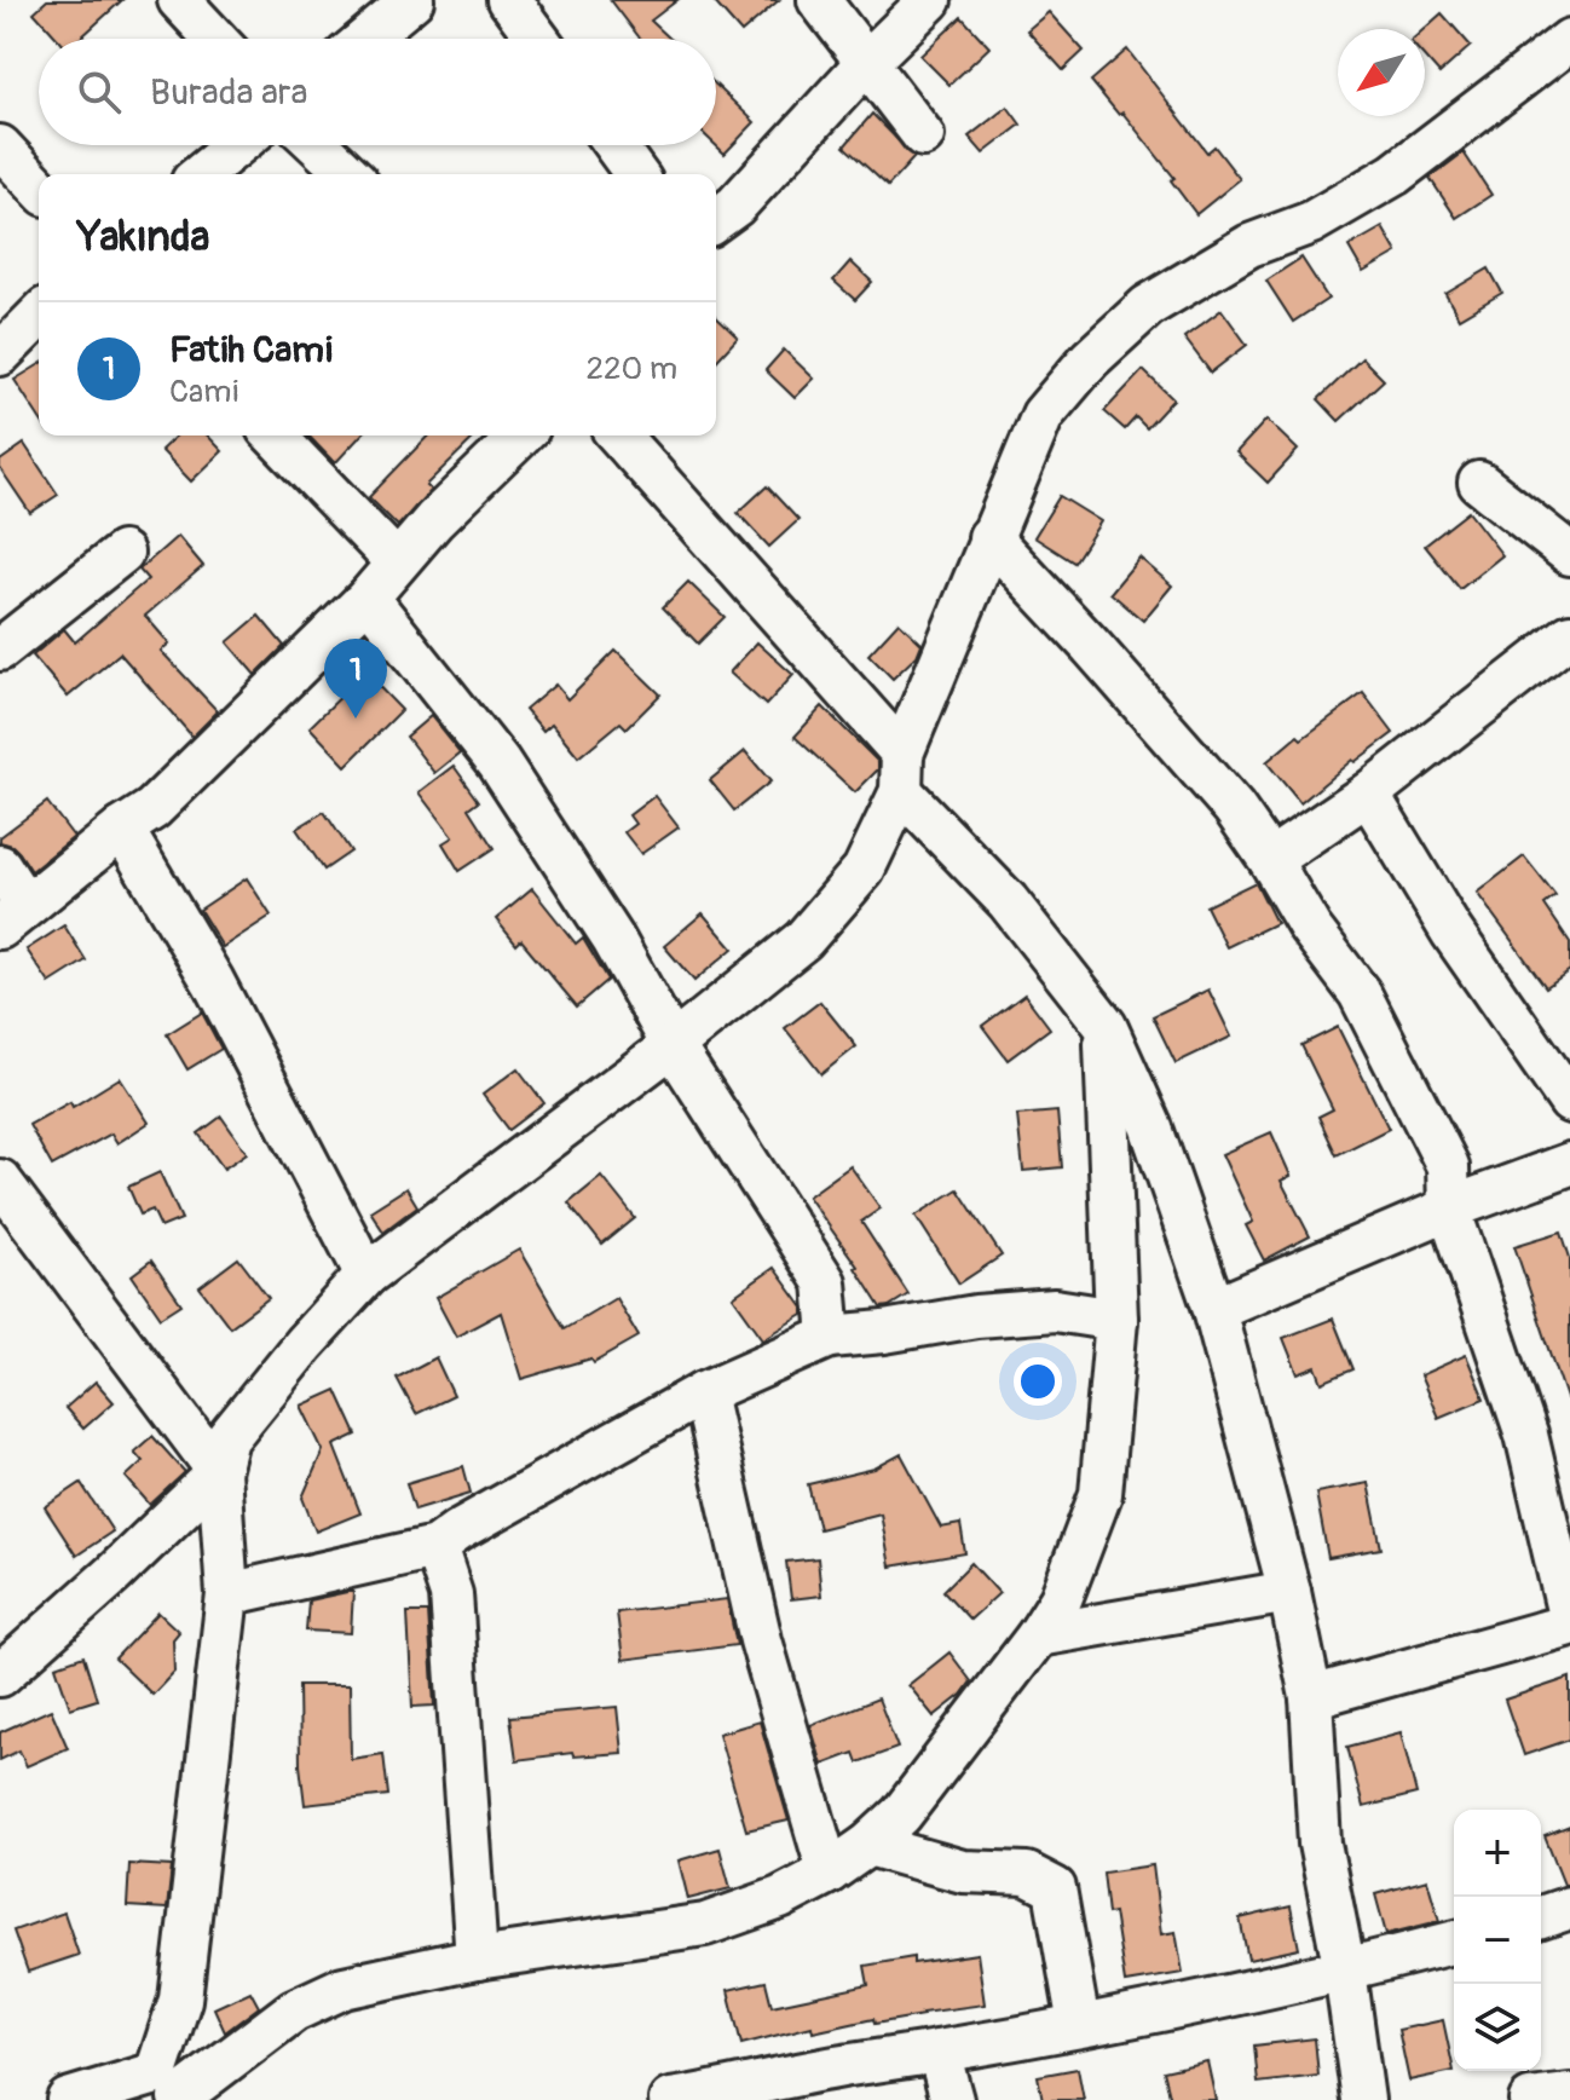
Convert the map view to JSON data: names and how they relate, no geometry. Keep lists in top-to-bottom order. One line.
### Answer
{"north":"bottom left","page":{"search":"Burada ara","heading":"Yakında","list":[{"mark":"1","name":"Fatih Cami","note":"Cami","value":"220 m"}],"pins":"1","map_buttons":["+","−"]}}
